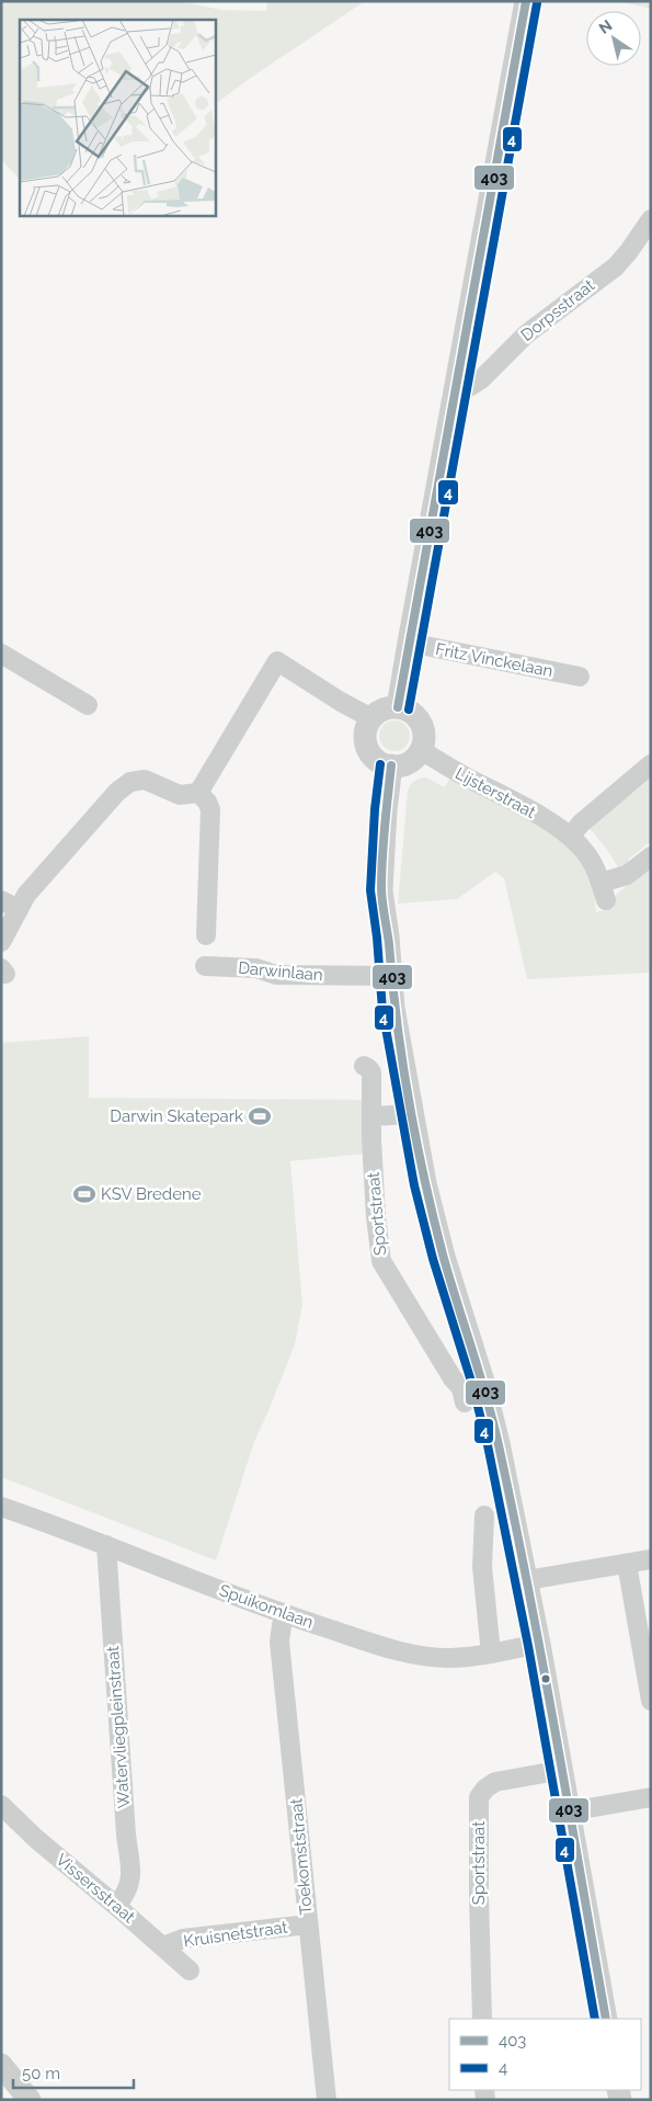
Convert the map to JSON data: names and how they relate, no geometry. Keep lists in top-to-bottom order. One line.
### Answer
{"streets":{"street":["Dorpsstraat","Fritz Vinckelaan","Lijsterstraat","Darwinlaan","Sportstraat","Spuikomlaan","Watervliegpleinstraat","Toekomststraat","Vissersstraat","Kruisnetstraat"]},"crossings":[["Spuikomlaan","Watervliegpleinstraat"],["Spuikomlaan","Toekomststraat"],["Watervliegpleinstraat","Vissersstraat"],["Toekomststraat","Kruisnetstraat"],["Vissersstraat","Kruisnetstraat"]],"places":{"sports":["Darwin Skatepark","KSV Bredene"]},"lines":["transit line 403","transit line 4"],"legend":["403","4"],"scale_bar":"50 m","north":"top left"}
